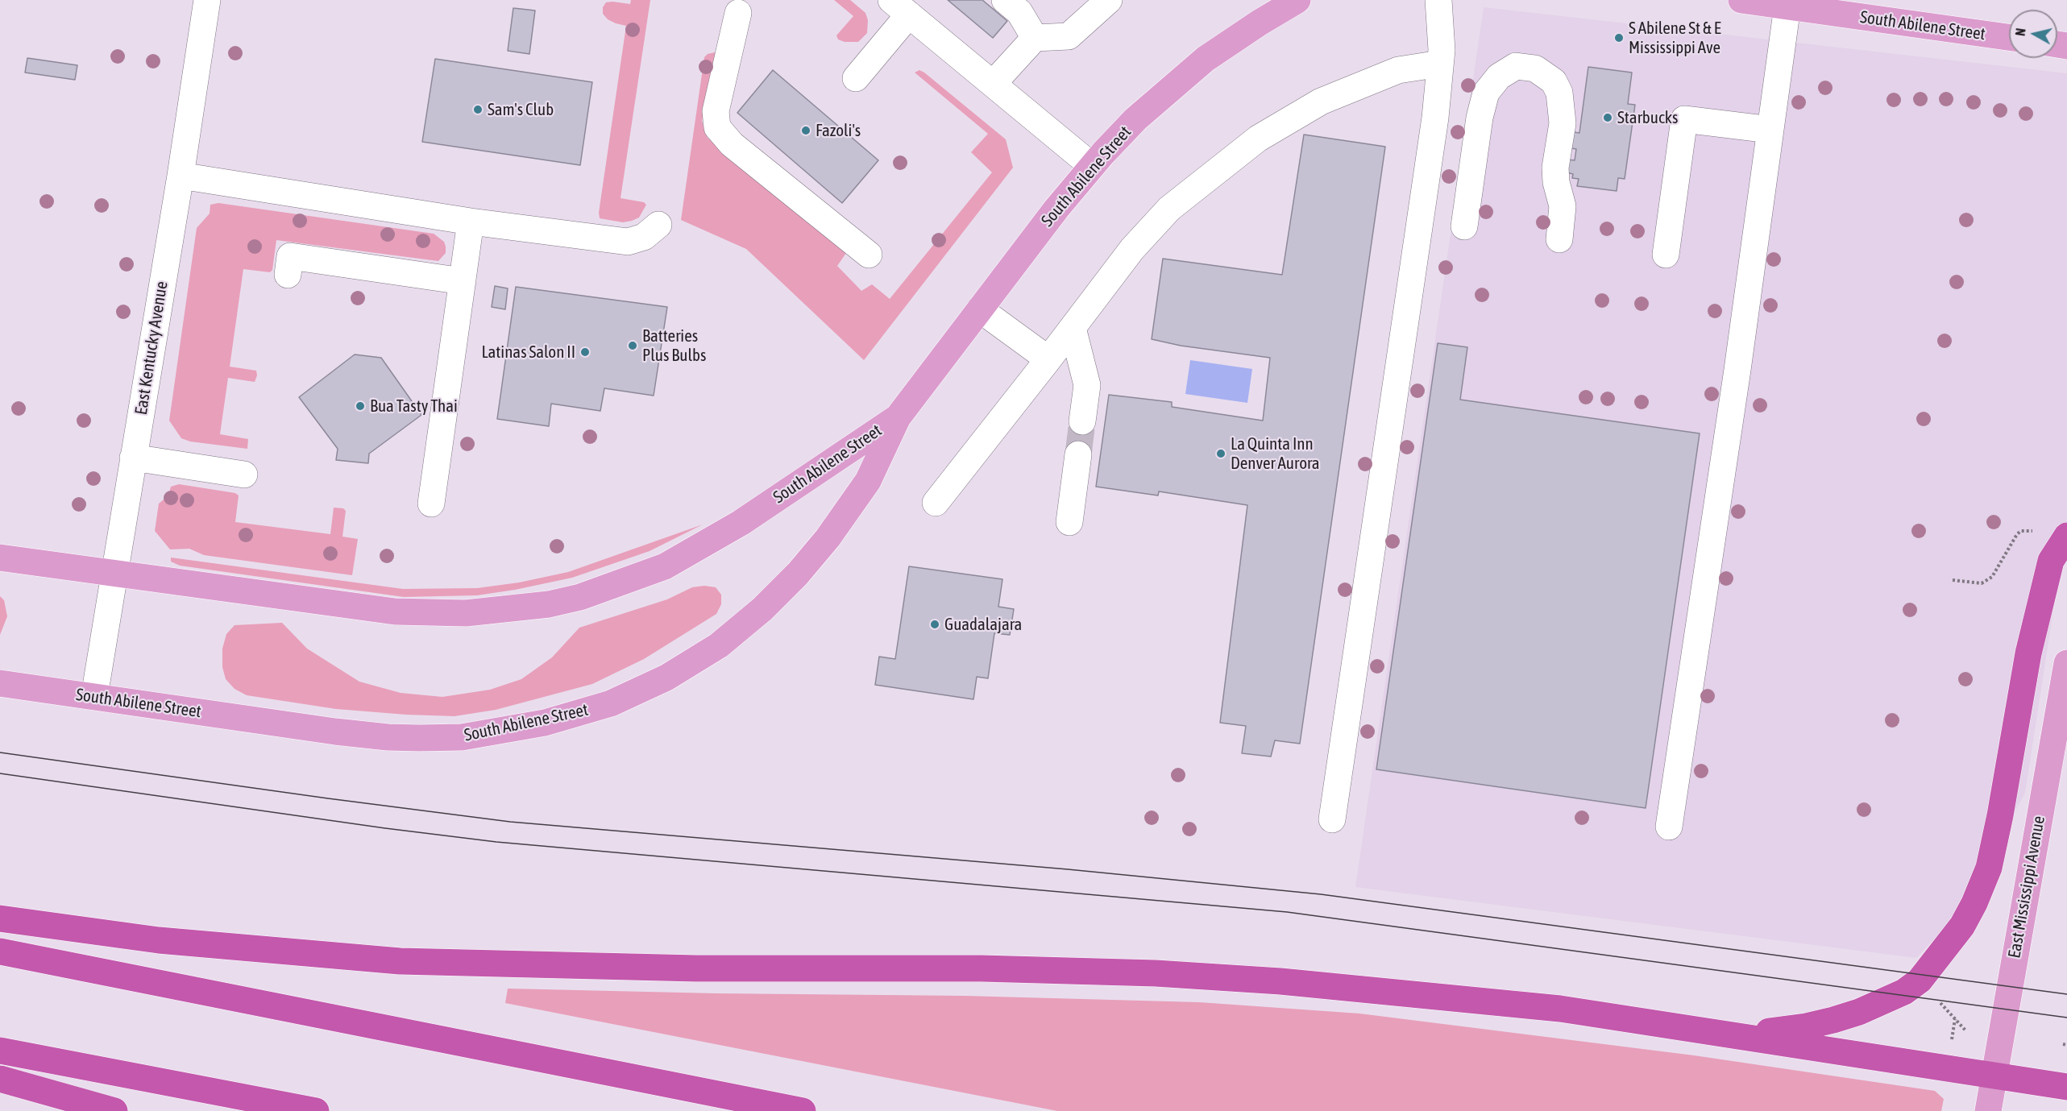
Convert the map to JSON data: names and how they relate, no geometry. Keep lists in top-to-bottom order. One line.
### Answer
{"streets":{"main road":["South Abilene Street","East Mississippi Avenue"],"street":["East Kentucky Avenue"]},"crossings":[["South Abilene Street","East Kentucky Avenue"]],"places":["S Abilene St & E Mississippi Ave","Sam's Club","Starbucks","Fazoli's","Batteries Plus Bulbs","Latinas Salon II","Bua Tasty Thai","La Quinta Inn Denver Aurora","Guadalajara"],"north":"left"}
